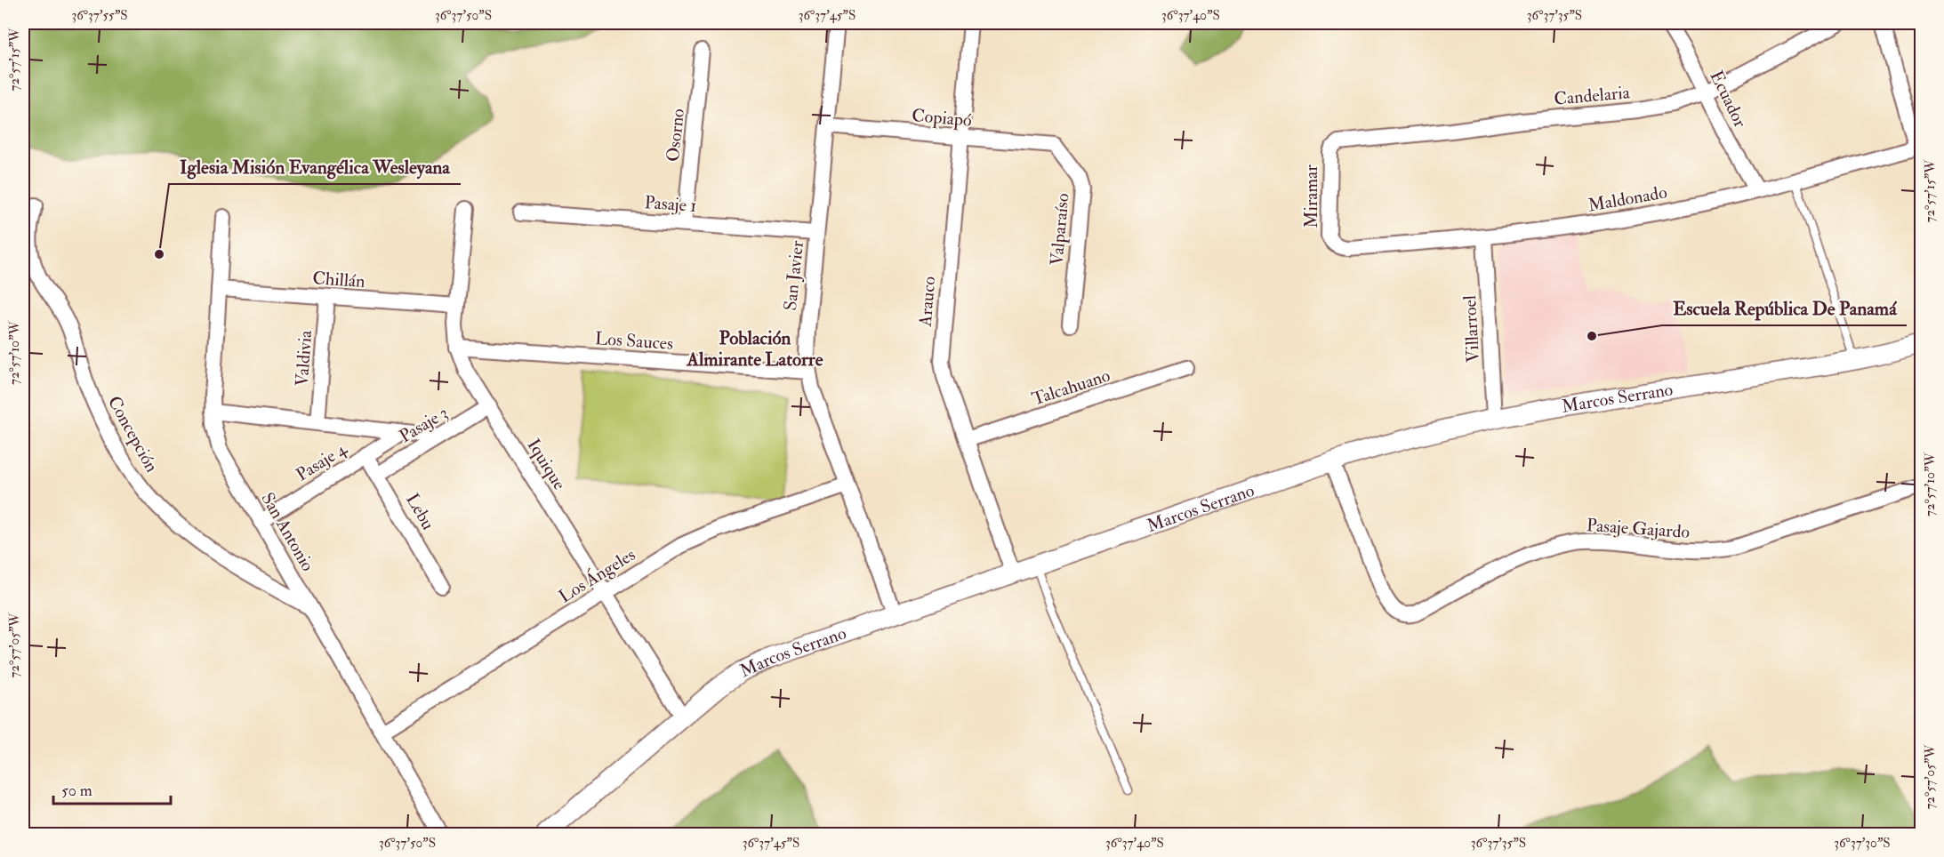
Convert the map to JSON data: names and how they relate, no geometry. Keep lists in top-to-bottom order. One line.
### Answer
{"streets":{"street":["Candelaria","Ecuador","Copiapó","Osorno","Miramar","Maldonado","Pasaje 1","Valparaíso","San Javier","Chillán","Arauco","Villarroel","Los Sauces","Valdivia","Talcahuano","Marcos Serrano","Pasaje 3","Concepción","Pasaje 4","Iquique","Lebu","Pasaje Gajardo","San Antonio","Los Ángeles"]},"crossings":[["Candelaria","Ecuador"],["Candelaria","Miramar"],["Ecuador","Maldonado"],["Copiapó","Valparaíso"],["Copiapó","San Javier"],["Copiapó","Arauco"],["Osorno","Pasaje 1"],["Miramar","Maldonado"],["Maldonado","Villarroel"],["Pasaje 1","San Javier"],["San Javier","Los Sauces"],["San Javier","Marcos Serrano"],["San Javier","Los Ángeles"],["Chillán","Valdivia"],["Chillán","Iquique"],["Chillán","San Antonio"],["Arauco","Talcahuano"],["Arauco","Marcos Serrano"],["Villarroel","Marcos Serrano"],["Los Sauces","Iquique"],["Marcos Serrano","Iquique"],["Marcos Serrano","Pasaje Gajardo"],["Pasaje 3","Iquique"],["Pasaje 3","Lebu"],["Concepción","San Antonio"],["Pasaje 4","Lebu"],["Pasaje 4","San Antonio"],["Iquique","Los Ángeles"],["San Antonio","Los Ángeles"]],"districts":["Población Almirante Latorre"],"places":["Iglesia Misión Evangélica Wesleyana","Escuela República De Panamá"],"scale_bar":"50 m","coordinates":["36°37'55\"S","36°37'50\"S","36°37'45\"S","36°37'40\"S","36°37'35\"S","72°57'15\"W","72°57'10\"W","72°57'05\"W","36°37'30\"S"]}
